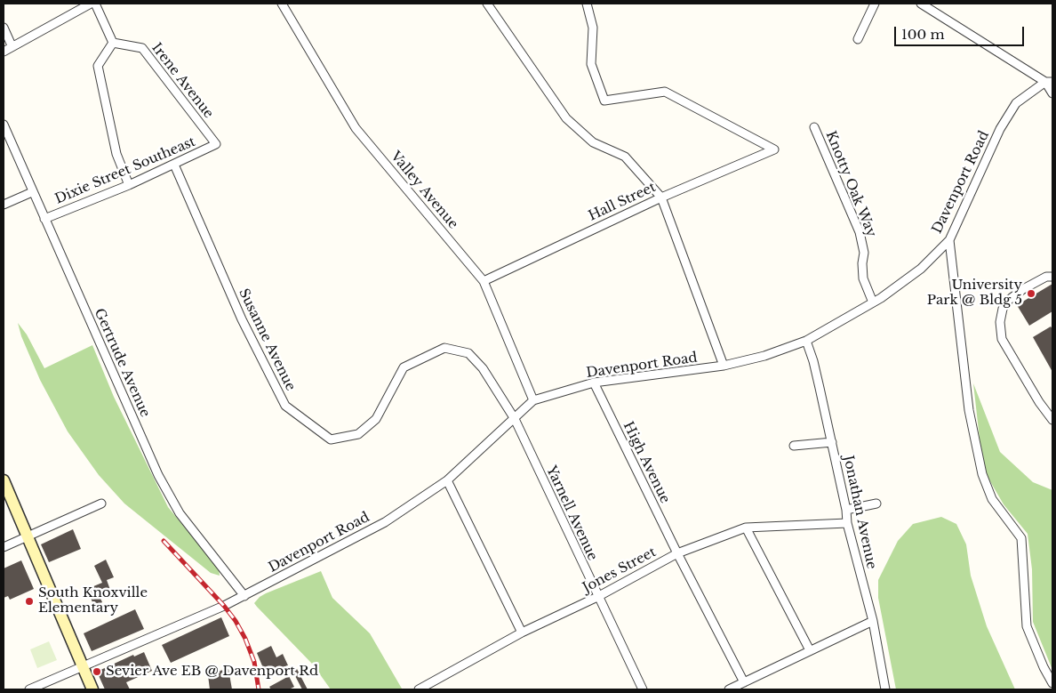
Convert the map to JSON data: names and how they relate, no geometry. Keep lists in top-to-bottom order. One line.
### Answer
{"streets":{"street":["Irene Avenue","Dixie Street Southeast","Davenport Road","Knotty Oak Way","Valley Avenue","Hall Street","Susanne Avenue","Gertrude Avenue","High Avenue","Jonathan Avenue","Yarnell Avenue","Jones Street"]},"crossings":[["Irene Avenue","Dixie Street Southeast"],["Dixie Street Southeast","Susanne Avenue"],["Dixie Street Southeast","Gertrude Avenue"],["Davenport Road","Knotty Oak Way"],["Davenport Road","Valley Avenue"],["Davenport Road","Susanne Avenue"],["Davenport Road","Gertrude Avenue"],["Davenport Road","High Avenue"],["Davenport Road","Jonathan Avenue"],["Davenport Road","Yarnell Avenue"],["Valley Avenue","Hall Street"],["Susanne Avenue","Yarnell Avenue"],["High Avenue","Jones Street"],["Jonathan Avenue","Jones Street"],["Yarnell Avenue","Jones Street"]],"places":["University Park @ Bldg 5","South Knoxville Elementary","Sevier Ave EB @ Davenport Rd"],"scale_bar":"100 m"}
